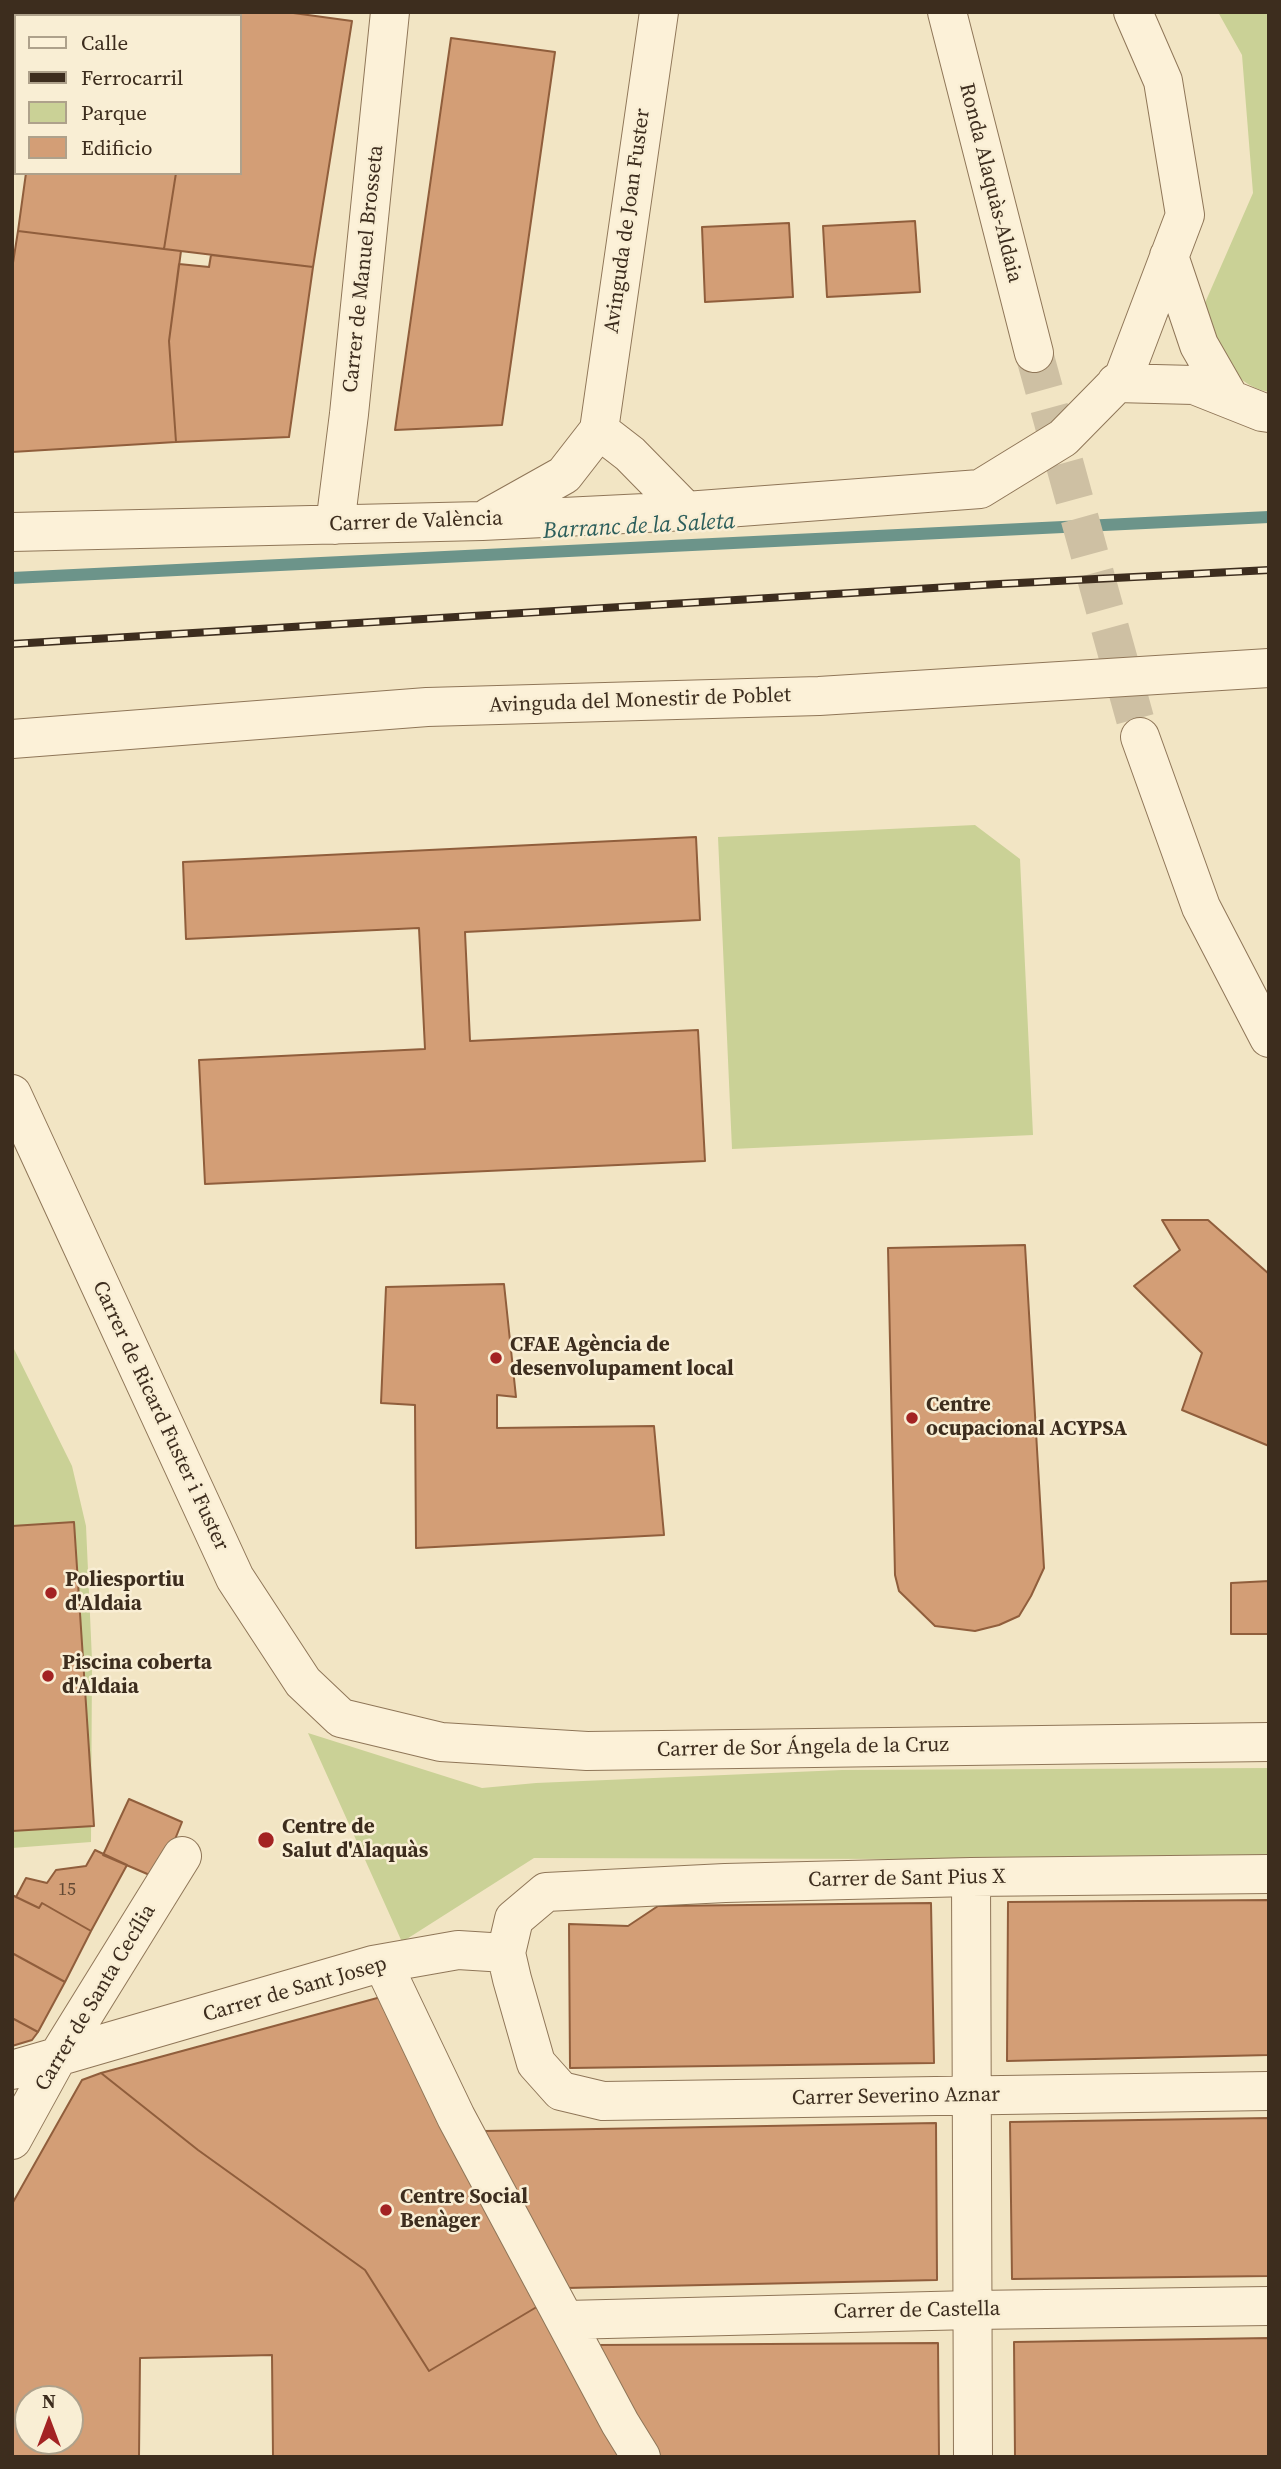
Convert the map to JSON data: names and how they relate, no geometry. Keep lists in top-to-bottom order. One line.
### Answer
{"streets":{"street":["Ronda Alaquàs-Aldaia","Avinguda de Joan Fuster","Carrer de Manuel Brosseta","Carrer de València","Avinguda del Monestir de Poblet","Carrer de Ricard Fuster i Fuster","Carrer de Sor Ángela de la Cruz","Carrer de Sant Pius X","Carrer de Sant Josep","Carrer de Santa Cecília","Carrer Severino Aznar","Carrer de Castella"]},"crossings":[["Avinguda de Joan Fuster","Carrer de València"],["Carrer de Manuel Brosseta","Carrer de València"],["Carrer de Ricard Fuster i Fuster","Carrer de Sor Ángela de la Cruz"],["Carrer de Sant Pius X","Carrer de Sant Josep"],["Carrer de Sant Pius X","Carrer Severino Aznar"],["Carrer de Sant Josep","Carrer de Santa Cecília"],["Carrer de Sant Josep","Carrer Severino Aznar"]],"water":["Barranc de la Saleta"],"places":["CFAE Agència de desenvolupament local","Centre ocupacional ACYPSA","Poliesportiu d'Aldaia","Piscina coberta d'Aldaia","Centre de Salut d'Alaquàs","Centre Social Benàger"],"house_numbers":["15"],"legend":["Calle","Ferrocarril","Parque","Edificio"],"north":"top"}
